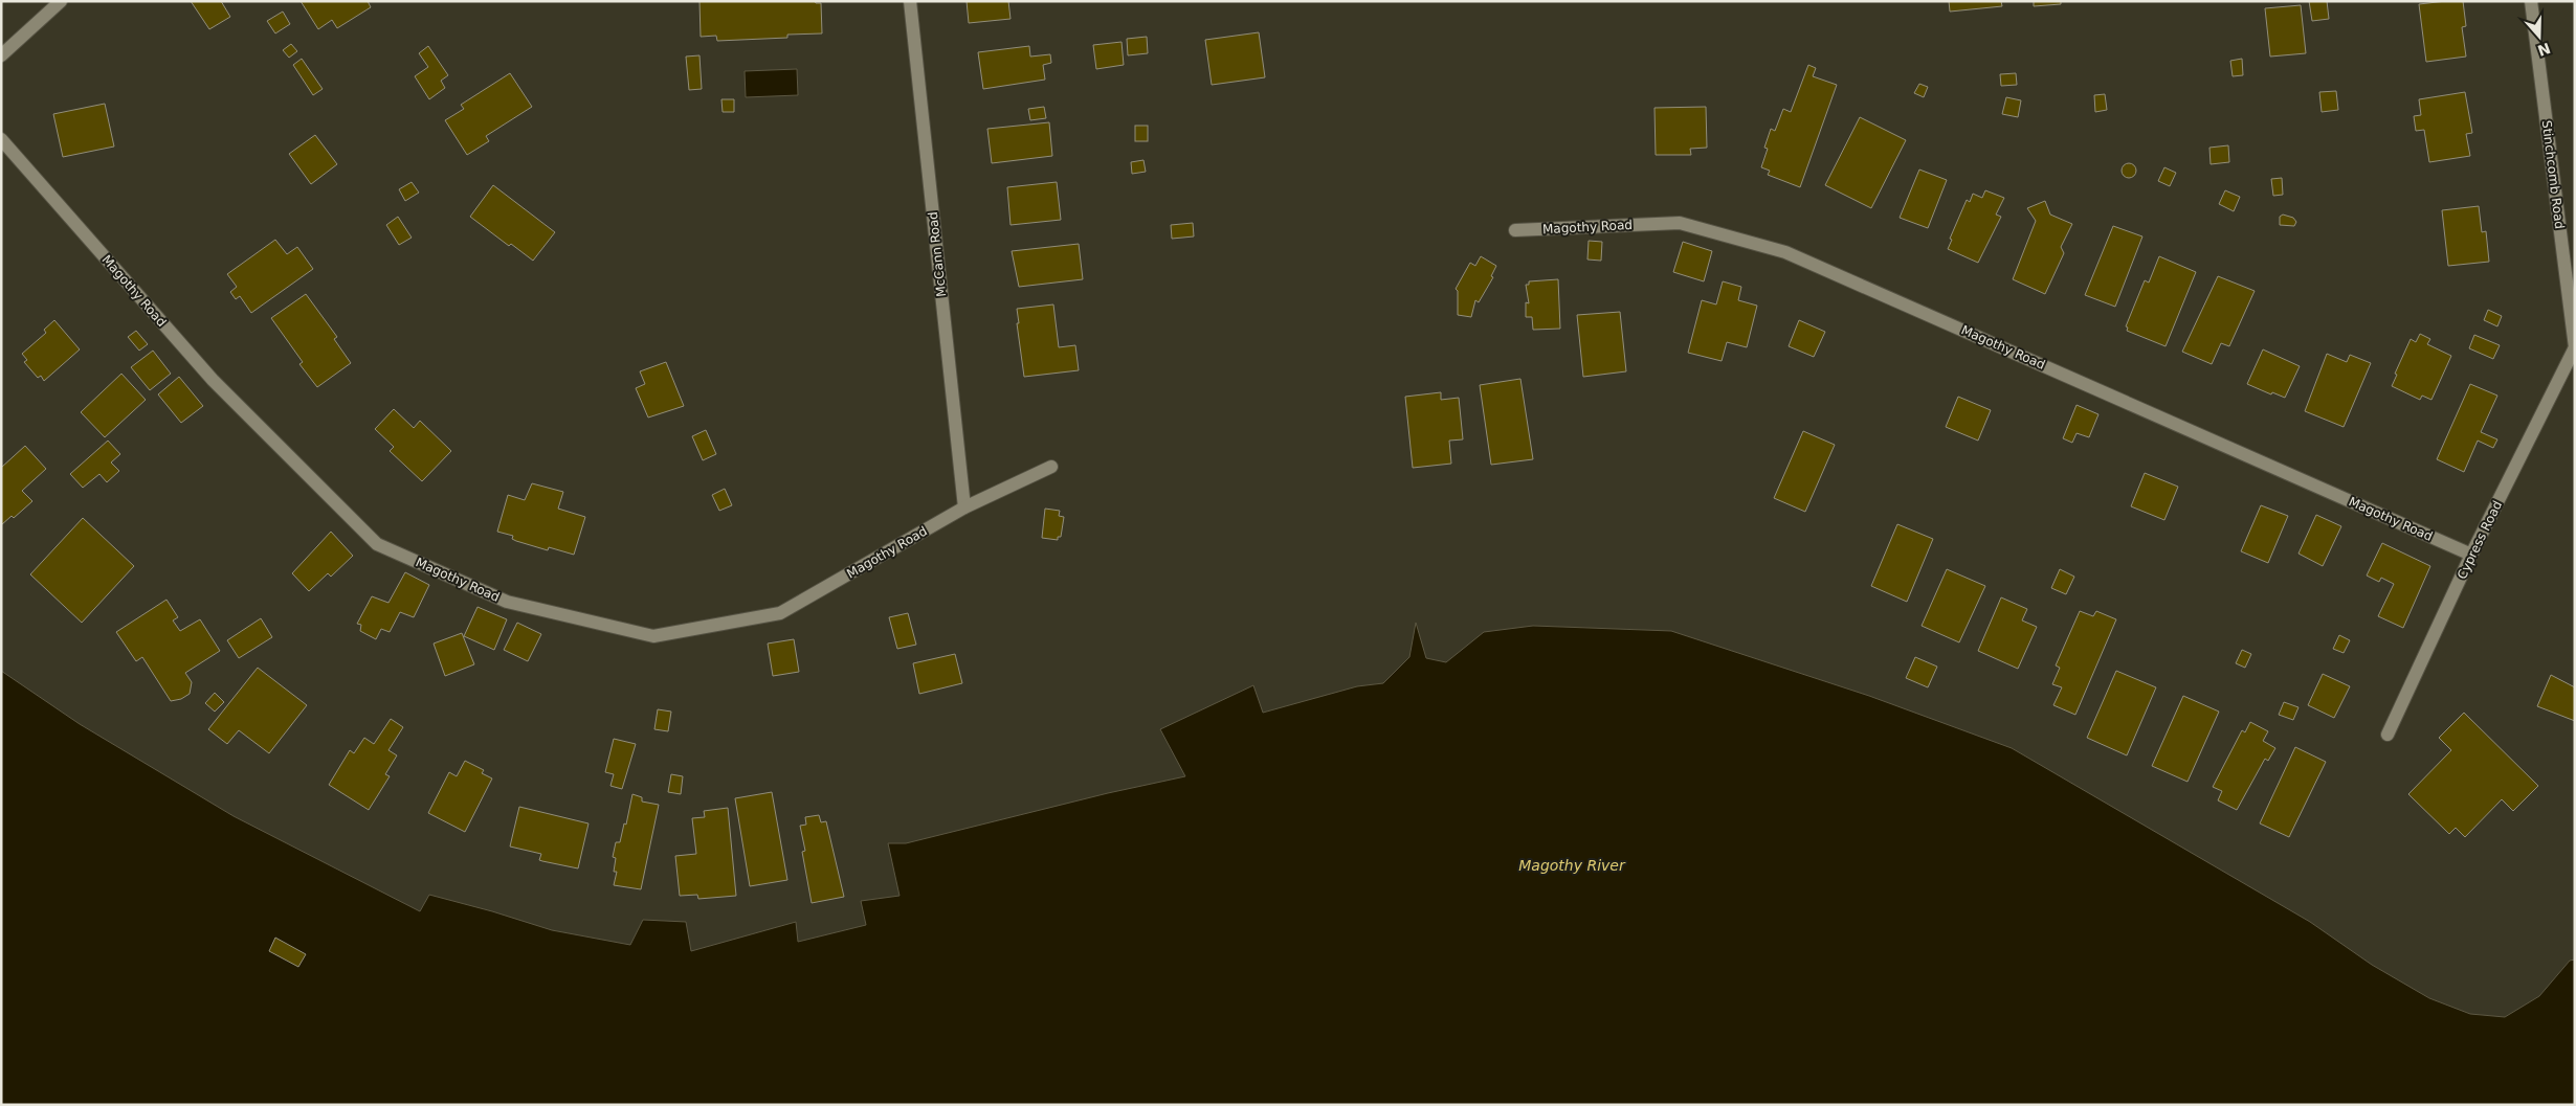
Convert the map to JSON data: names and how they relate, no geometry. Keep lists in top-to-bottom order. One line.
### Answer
{"streets":{"street":["Stinchcomb Road","Magothy Road","McCann Road","Cypress Road"]},"crossings":[["Stinchcomb Road","Cypress Road"],["Magothy Road","McCann Road"],["Magothy Road","Cypress Road"]],"water":["Magothy River"],"north":"bottom"}
